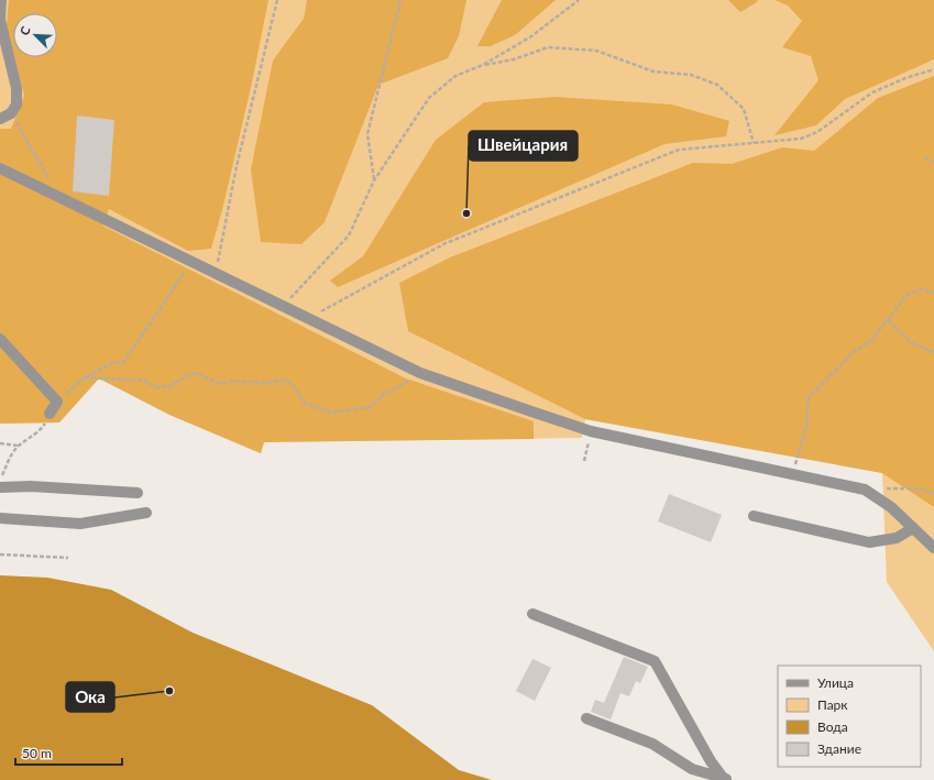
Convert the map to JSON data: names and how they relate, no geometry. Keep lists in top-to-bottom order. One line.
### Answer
{"places":["Швейцария","Ока"],"legend":["Улица","Парк","Вода","Здание"],"scale_bar":"50 m","north":"top left"}
